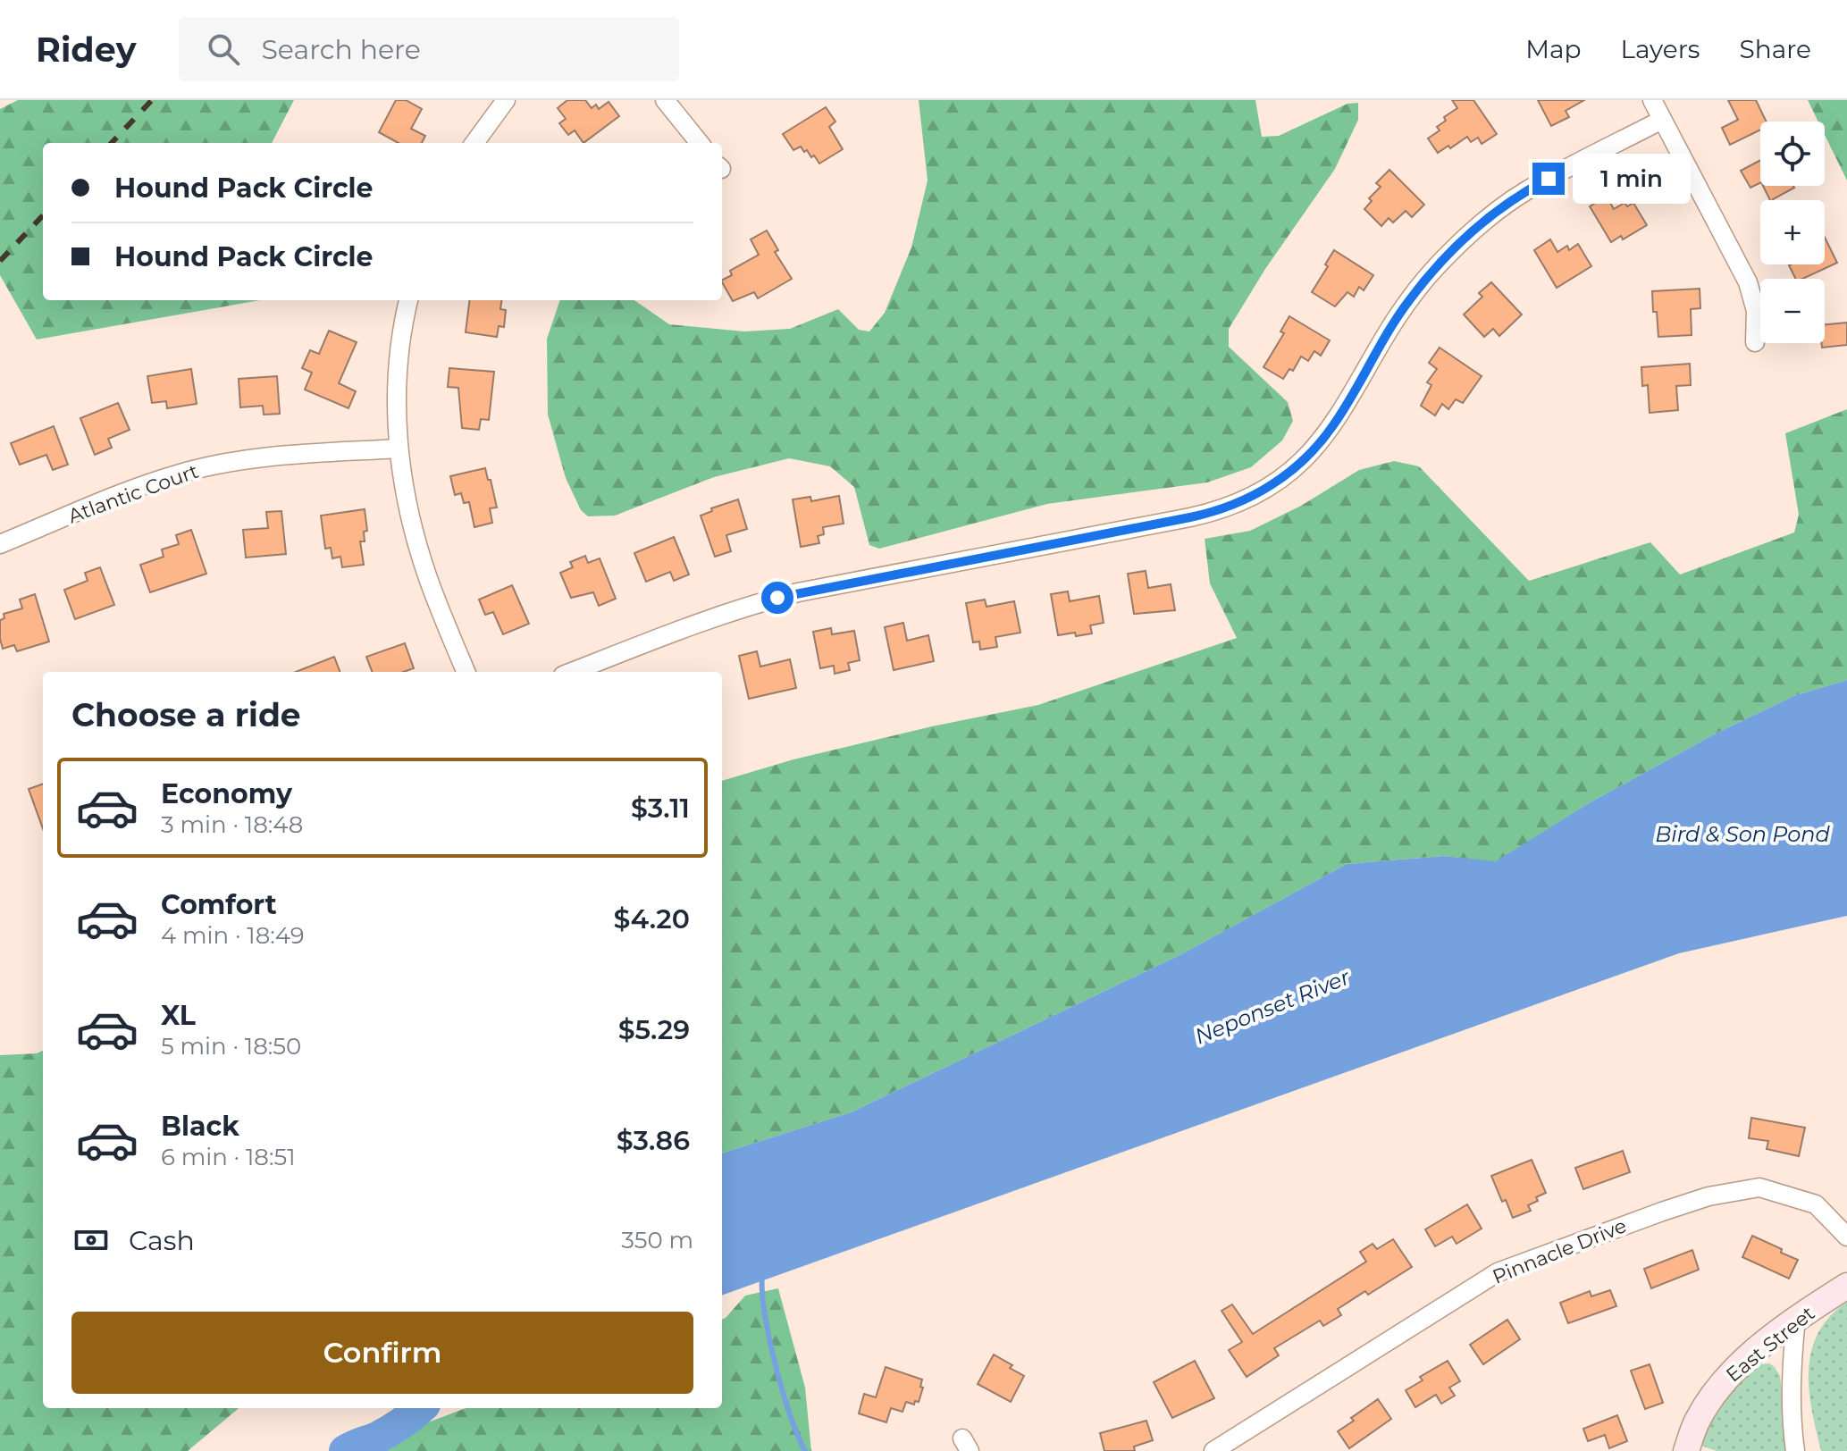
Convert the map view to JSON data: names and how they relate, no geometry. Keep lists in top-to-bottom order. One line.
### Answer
{"streets":{"street":["Atlantic Court","Pinnacle Drive","East Street"]},"water":["Bird & Son Pond","Neponset River"],"page":{"header":"Ridey","search":"Search here","nav":["Map","Layers","Share"],"map_buttons":["+","−"],"banner":["Hound Pack Circle","Hound Pack Circle"],"bubble":"1 min","heading":"Choose a ride","list":[{"name":"Economy","note":"3 min · 18:48","value":"$3.11"},{"name":"Comfort","note":"4 min · 18:49","value":"$4.20"},{"name":"XL","note":"5 min · 18:50","value":"$5.29"},{"name":"Black","note":"6 min · 18:51","value":"$3.86"}],"pay":["Cash","350 m"],"buttons":"Confirm"}}
